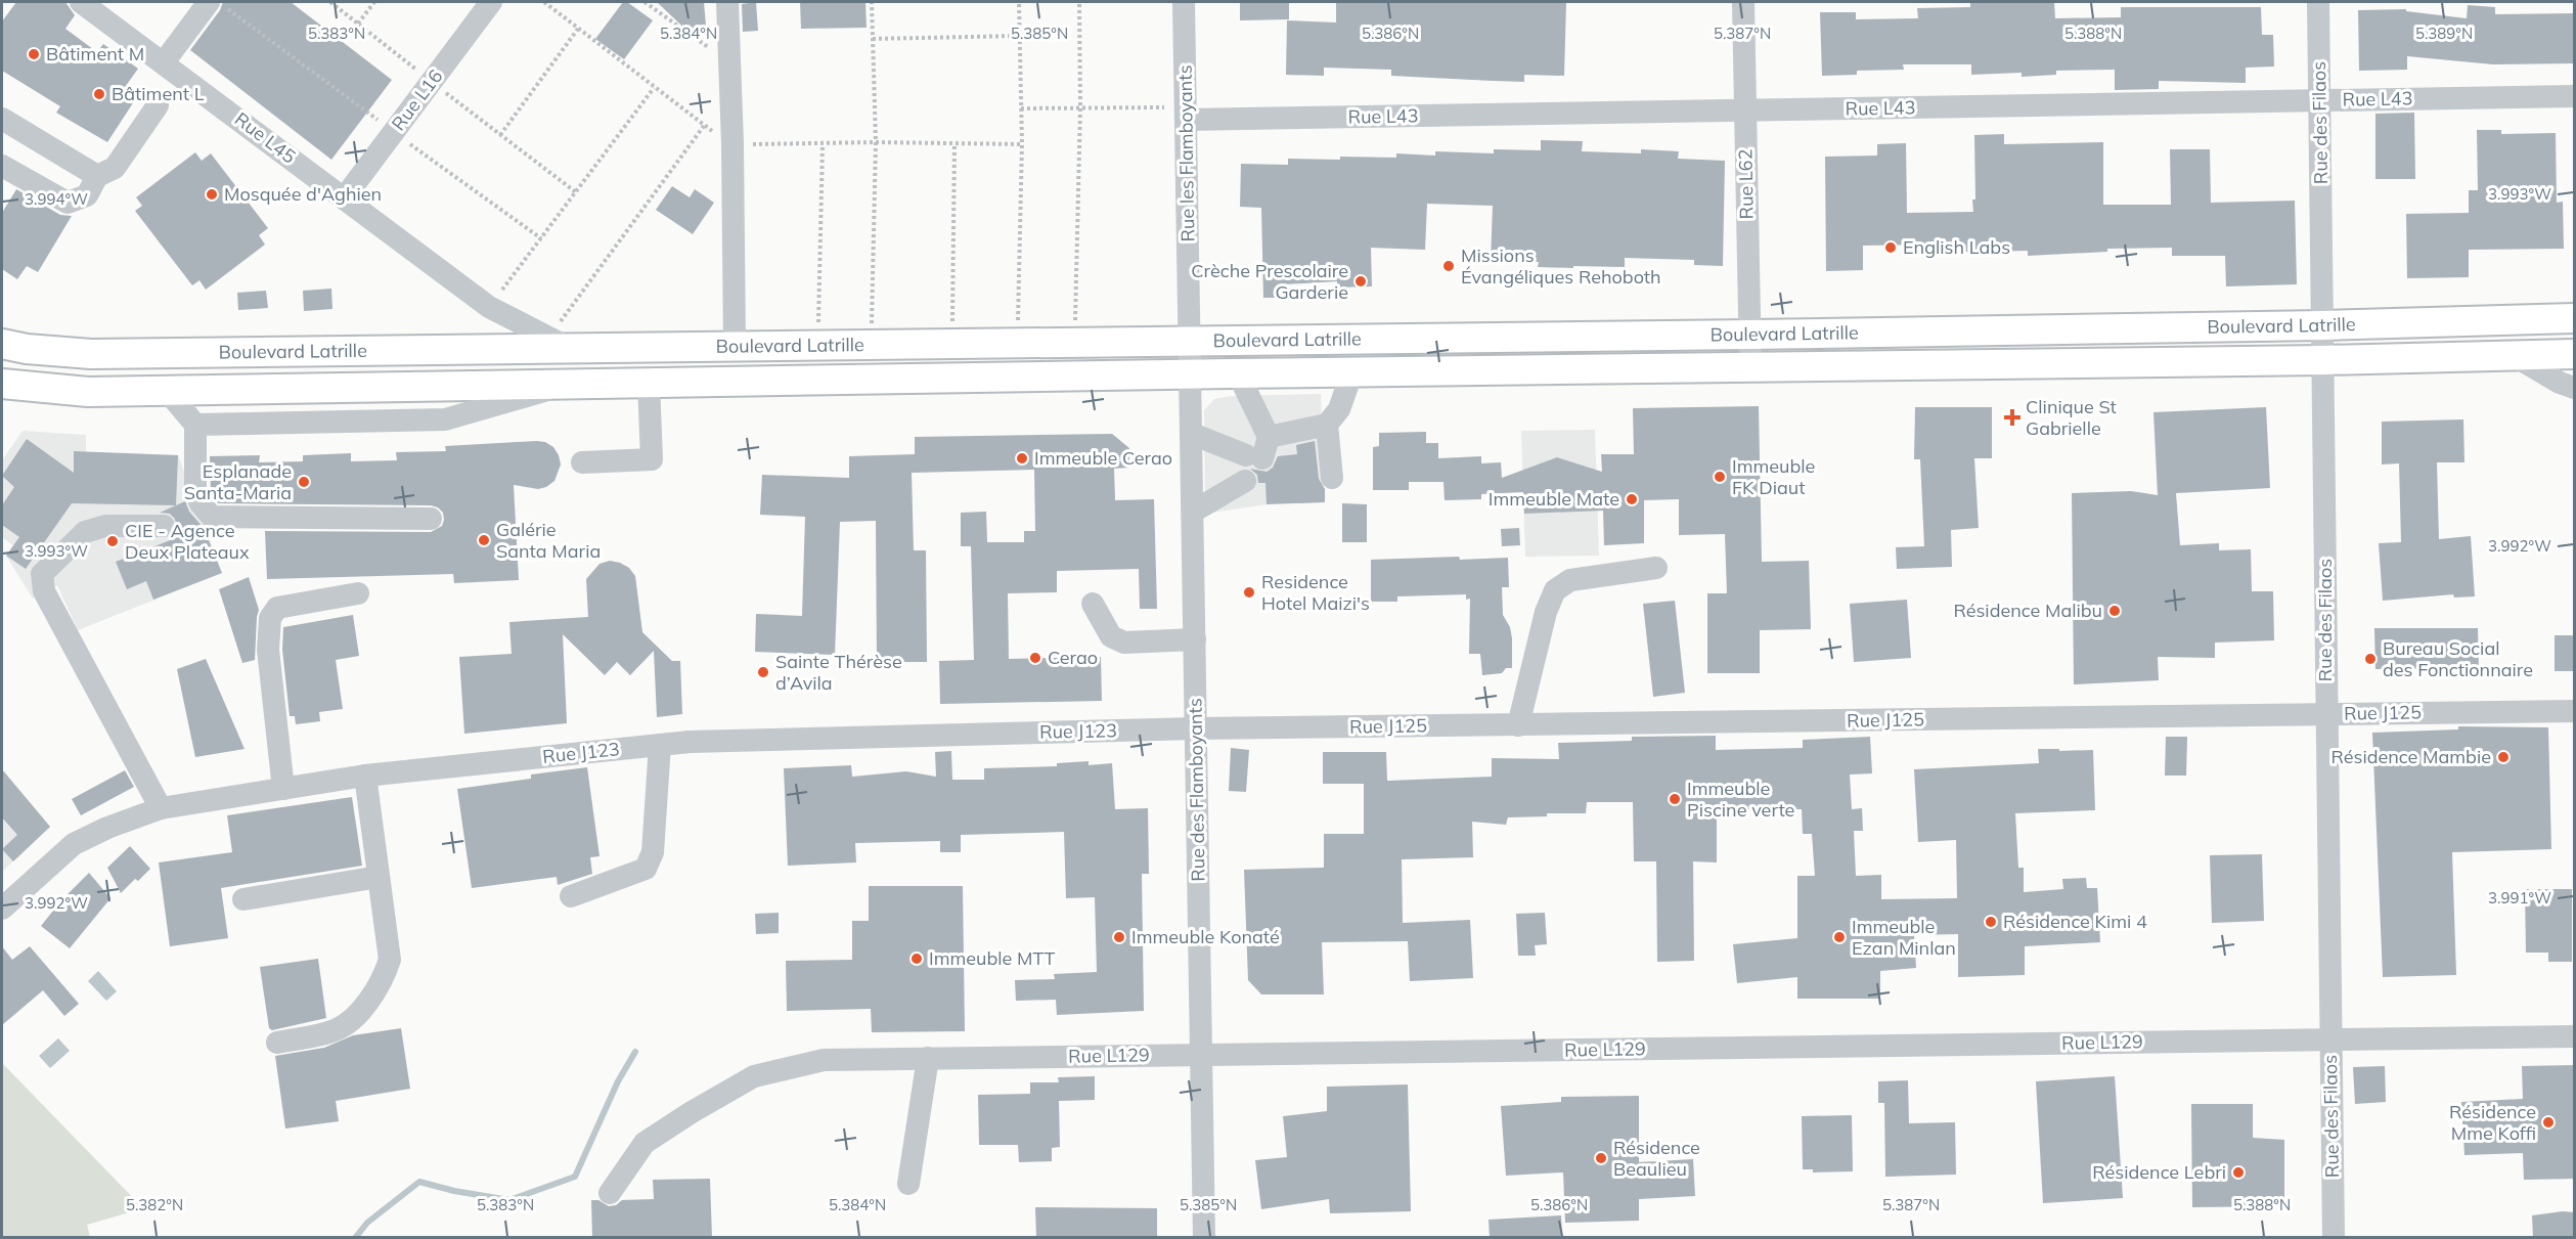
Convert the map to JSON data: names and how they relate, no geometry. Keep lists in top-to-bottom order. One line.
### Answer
{"streets":{"main road":["Boulevard Latrille"],"street":["Rue L43","Rue L16","Rue des Filaos","Rue L45","Rue les Flamboyants","Rue L62","Rue J125","Rue J123","Rue des Flamboyants","Rue L129"]},"crossings":[["Rue L43","Rue des Filaos"],["Rue L43","Rue les Flamboyants"],["Rue L43","Rue L62"],["Rue L16","Rue L45"],["Rue des Filaos","Boulevard Latrille"],["Rue des Filaos","Rue J125"],["Rue des Filaos","Rue L129"],["Rue L45","Boulevard Latrille"],["Rue les Flamboyants","Boulevard Latrille"],["Rue les Flamboyants","Rue des Flamboyants"],["Rue L62","Boulevard Latrille"],["Boulevard Latrille","Rue des Flamboyants"],["Rue J125","Rue J123"],["Rue J125","Rue des Flamboyants"],["Rue J123","Rue des Flamboyants"],["Rue des Flamboyants","Rue L129"]],"places":{"other":["Bâtiment M","Bâtiment L","Mosquée d'Aghien","English Labs","Missions Évangéliques Rehoboth","Crèche Prescolaire Garderie","Immeuble Cerao","Immeuble FK Diaut","Esplanade Santa-Maria","Immeuble Mate","Galérie Santa Maria","CIE - Agence Deux Plateaux","Residence Hotel Maizi's","Résidence Malibu","Cerao","Bureau Social des Fonctionnaire","Sainte Thérèse d’Avila","Résidence Mambie","Immeuble Piscine verte","Résidence Kimi 4","Immeuble Konaté","Immeuble Ezan Minlan","Immeuble MTT","Résidence Mme Koffi","Résidence Beaulieu","Résidence Lebri"],"health":["Clinique St Gabrielle"]},"coordinates":["5.383°N","5.384°N","5.385°N","5.386°N","5.387°N","5.388°N","5.389°N","3.993°W","3.994°W","3.992°W","3.991°W","5.382°N"]}
